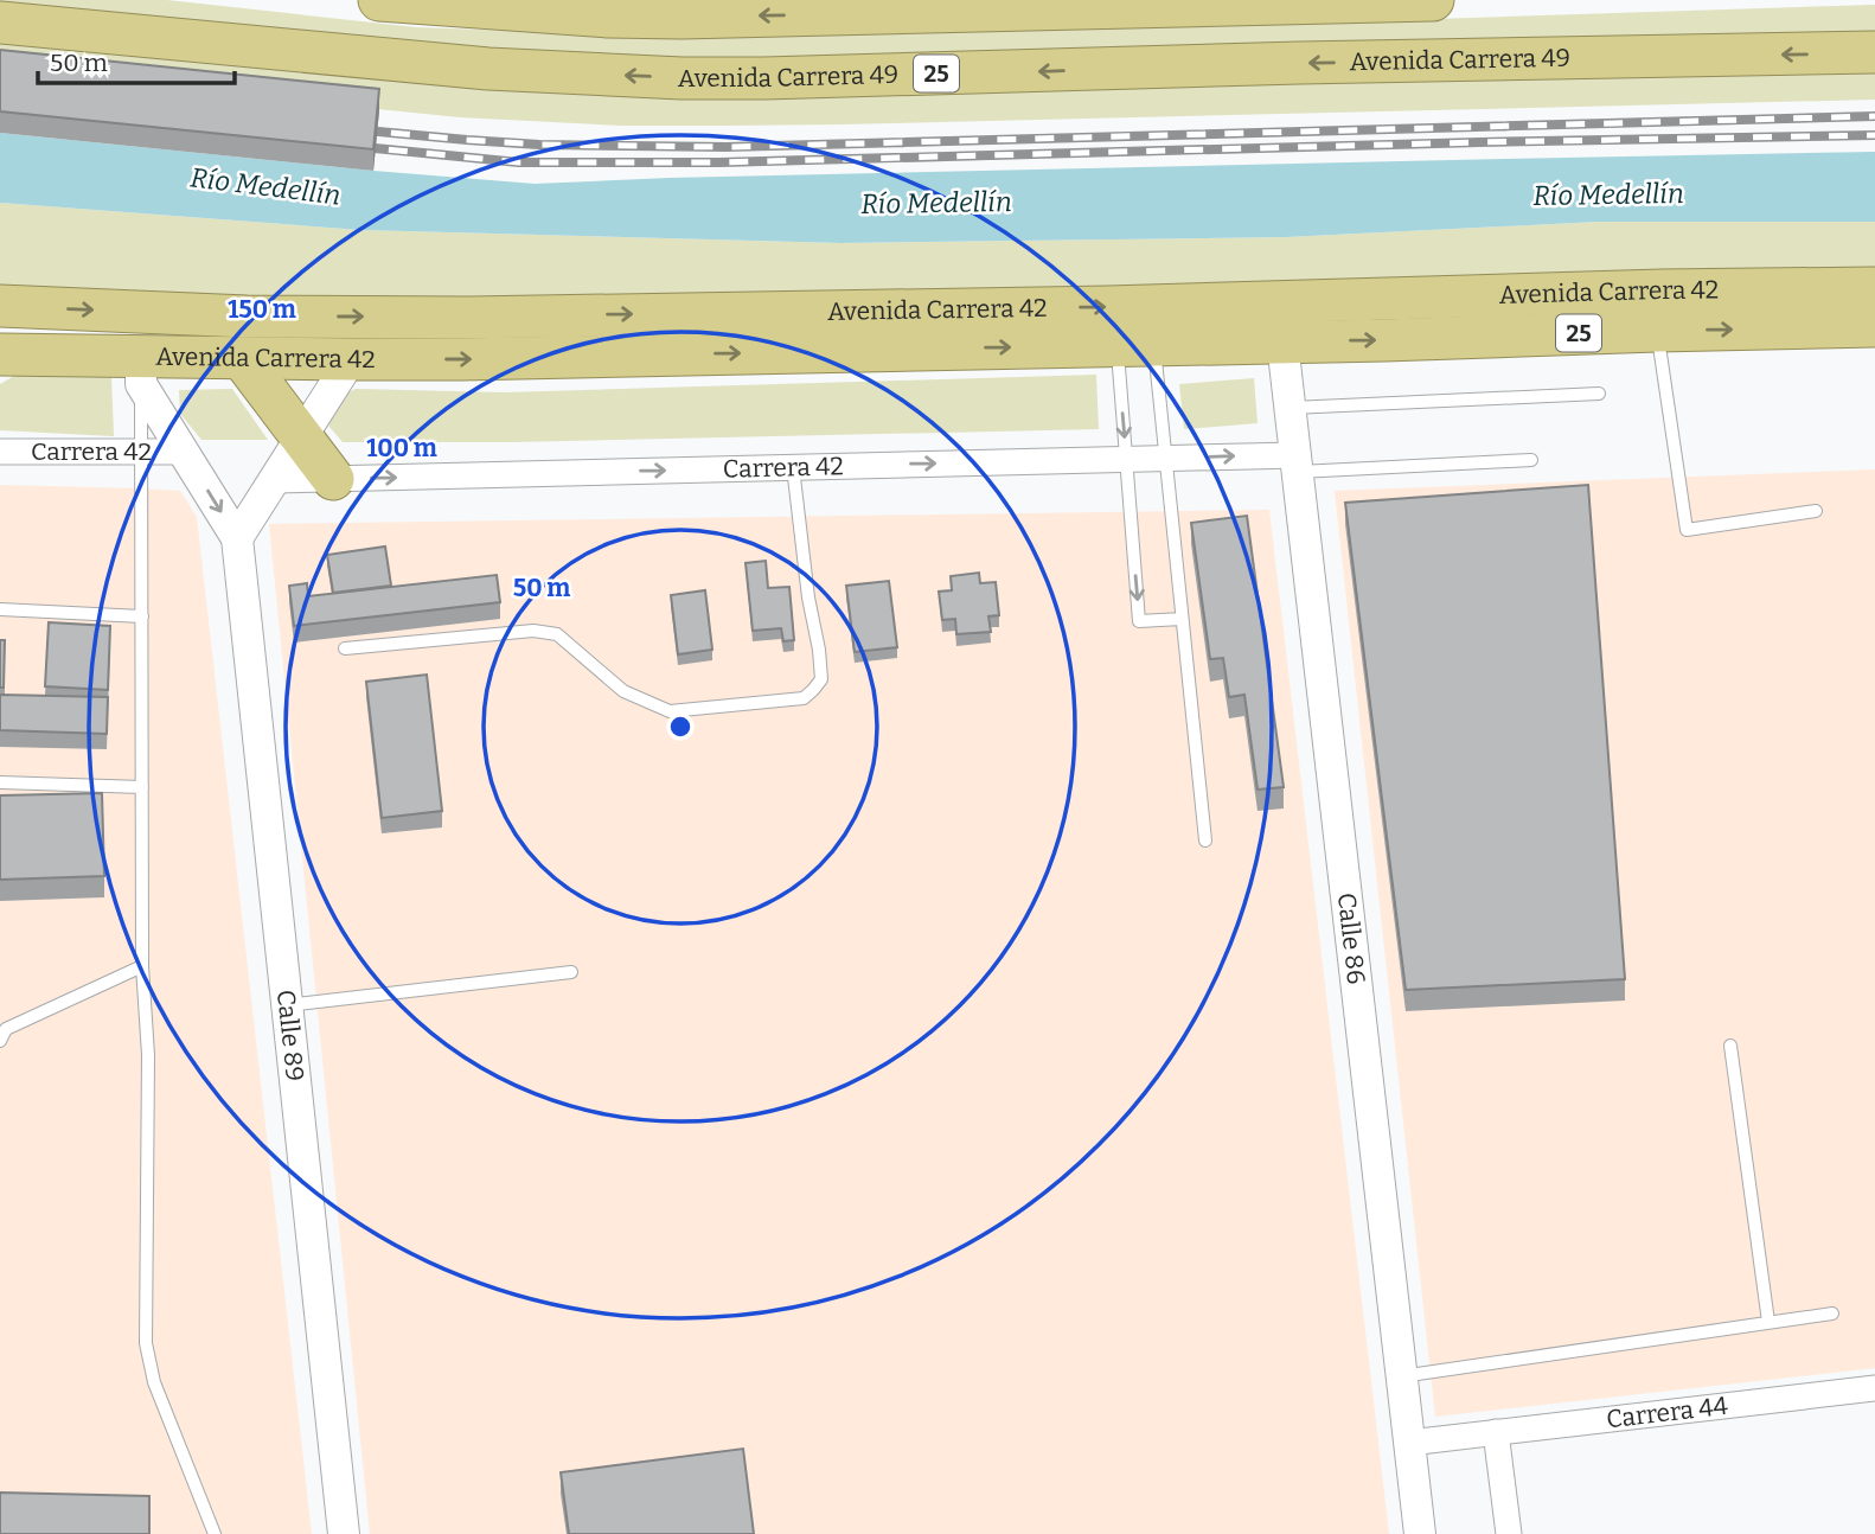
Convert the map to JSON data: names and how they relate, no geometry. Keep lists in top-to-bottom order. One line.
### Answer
{"streets":{"highway":["Avenida Carrera 49","25","Avenida Carrera 42"],"street":["Carrera 42","Calle 86","Calle 89","Carrera 44"]},"crossings":[["Avenida Carrera 42","Calle 86"],["Avenida Carrera 42","Calle 89"],["Carrera 42","Calle 86"],["Carrera 42","Calle 89"],["Calle 86","Carrera 44"]],"one_way":["Carrera 42"],"water":["Río Medellín"],"scale_bar":"50 m","rings":["150 m","100 m","50 m"]}
